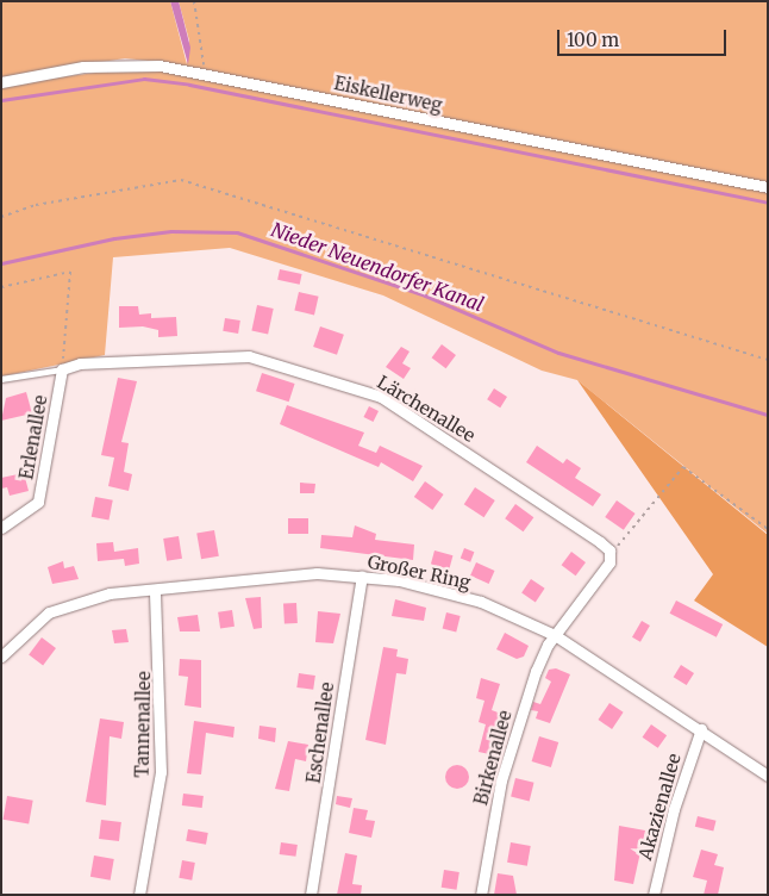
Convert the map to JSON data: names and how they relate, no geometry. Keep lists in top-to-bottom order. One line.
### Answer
{"streets":{"street":["Eiskellerweg","Lärchenallee","Erlenallee","Großer Ring","Tannenallee","Eschenallee","Birkenallee","Akazienallee"]},"crossings":[["Lärchenallee","Erlenallee"],["Großer Ring","Tannenallee"],["Großer Ring","Eschenallee"],["Großer Ring","Birkenallee"],["Großer Ring","Akazienallee"]],"water":["Nieder Neuendorfer Kanal"],"scale_bar":"100 m"}
